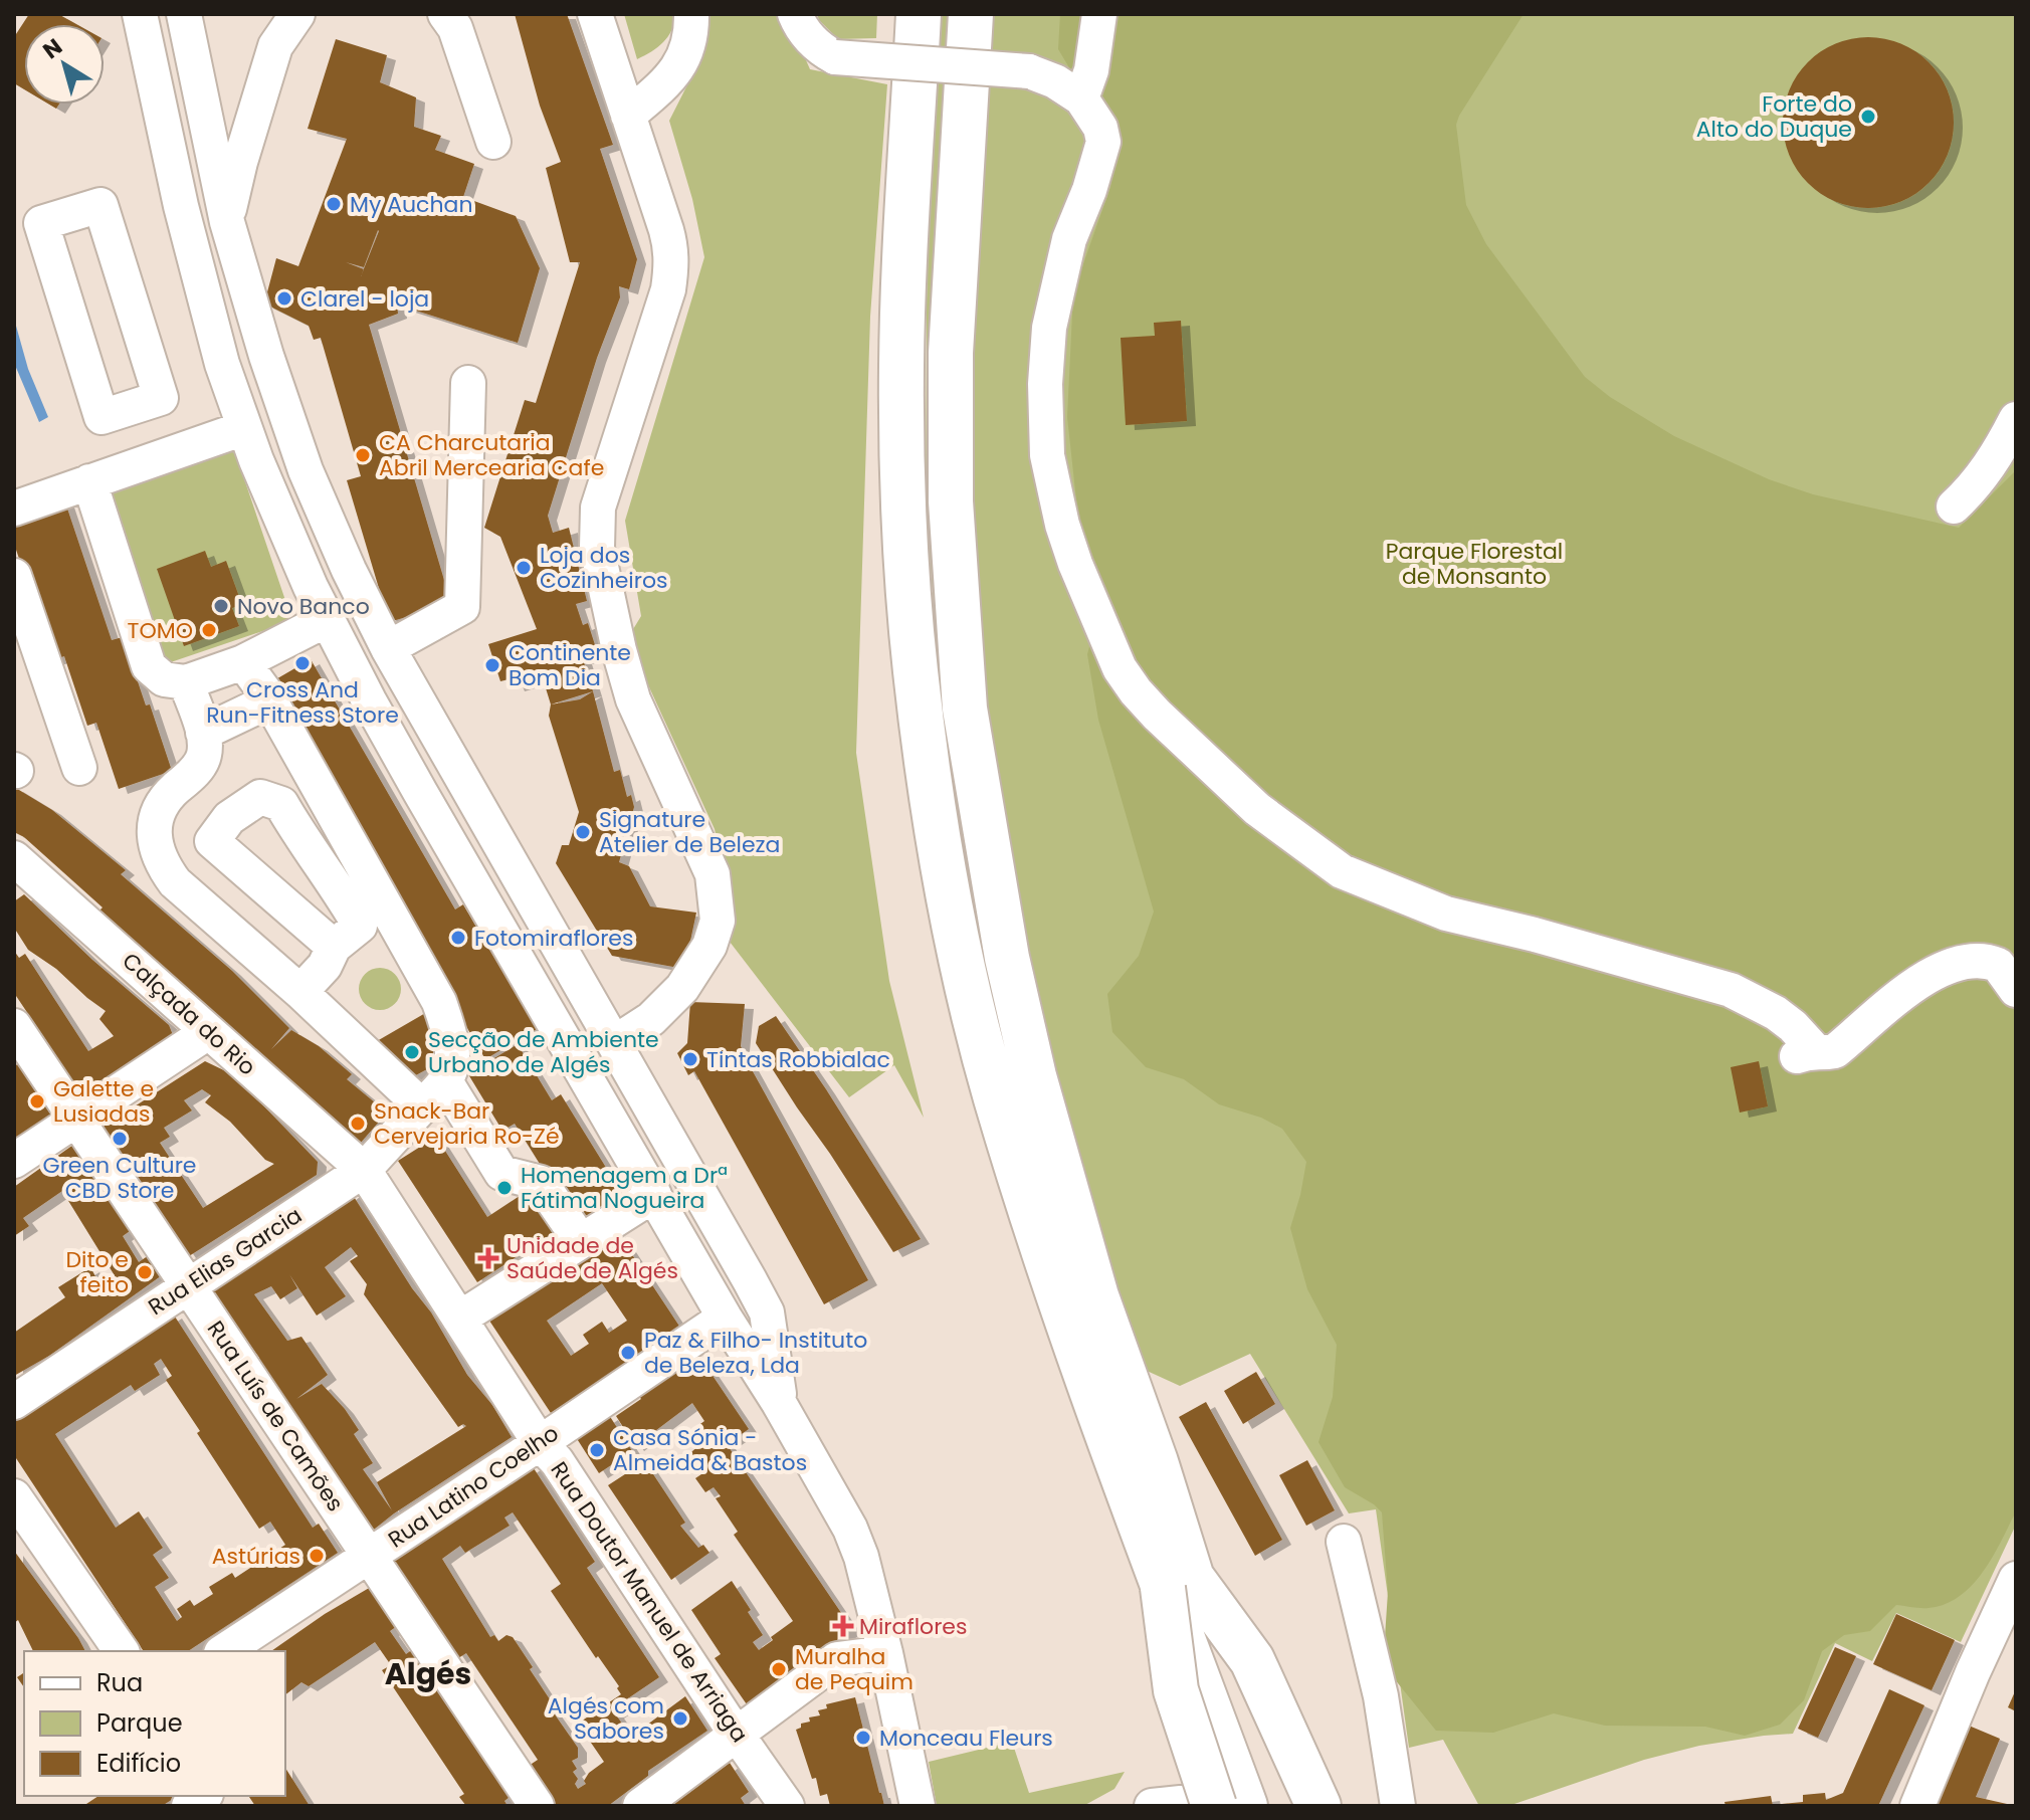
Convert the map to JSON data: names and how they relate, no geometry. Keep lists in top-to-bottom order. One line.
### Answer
{"streets":{"street":["Calçada do Rio","Rua Elias Garcia","Rua Luís de Camões","Rua Latino Coelho","Rua Doutor Manuel de Arriaga"]},"crossings":[["Calçada do Rio","Rua Elias Garcia"],["Calçada do Rio","Rua Doutor Manuel de Arriaga"],["Rua Elias Garcia","Rua Luís de Camões"],["Rua Elias Garcia","Rua Doutor Manuel de Arriaga"],["Rua Luís de Camões","Rua Latino Coelho"],["Rua Latino Coelho","Rua Doutor Manuel de Arriaga"]],"districts":["Algés"],"parks":["Parque Florestal de Monsanto"],"places":{"other":["Forte do Alto do Duque","My Auchan","Clarel - loja","CA Charcutaria Abril Mercearia Cafe","Loja dos Cozinheiros","Novo Banco","TOMO","Cross And Run-Fitness Store","Continente Bom Dia","Signature Atelier de Beleza","Fotomiraflores","Secção de Ambiente Urbano de Algés","Tintas Robbialac","Galette e Lusiadas","Snack-Bar Cervejaria Ro-Zé","Green Culture CBD Store","Homenagem a Drª Fátima Nogueira","Dito e feito","Paz & Filho- Instituto de Beleza, Lda","Casa Sónia - Almeida & Bastos","Astúrias","Muralha de Pequim","Algés com Sabores","Monceau Fleurs"],"health":["Unidade de Saúde de Algés","Miraflores"]},"legend":["Rua","Parque","Edifício"],"north":"top left"}
